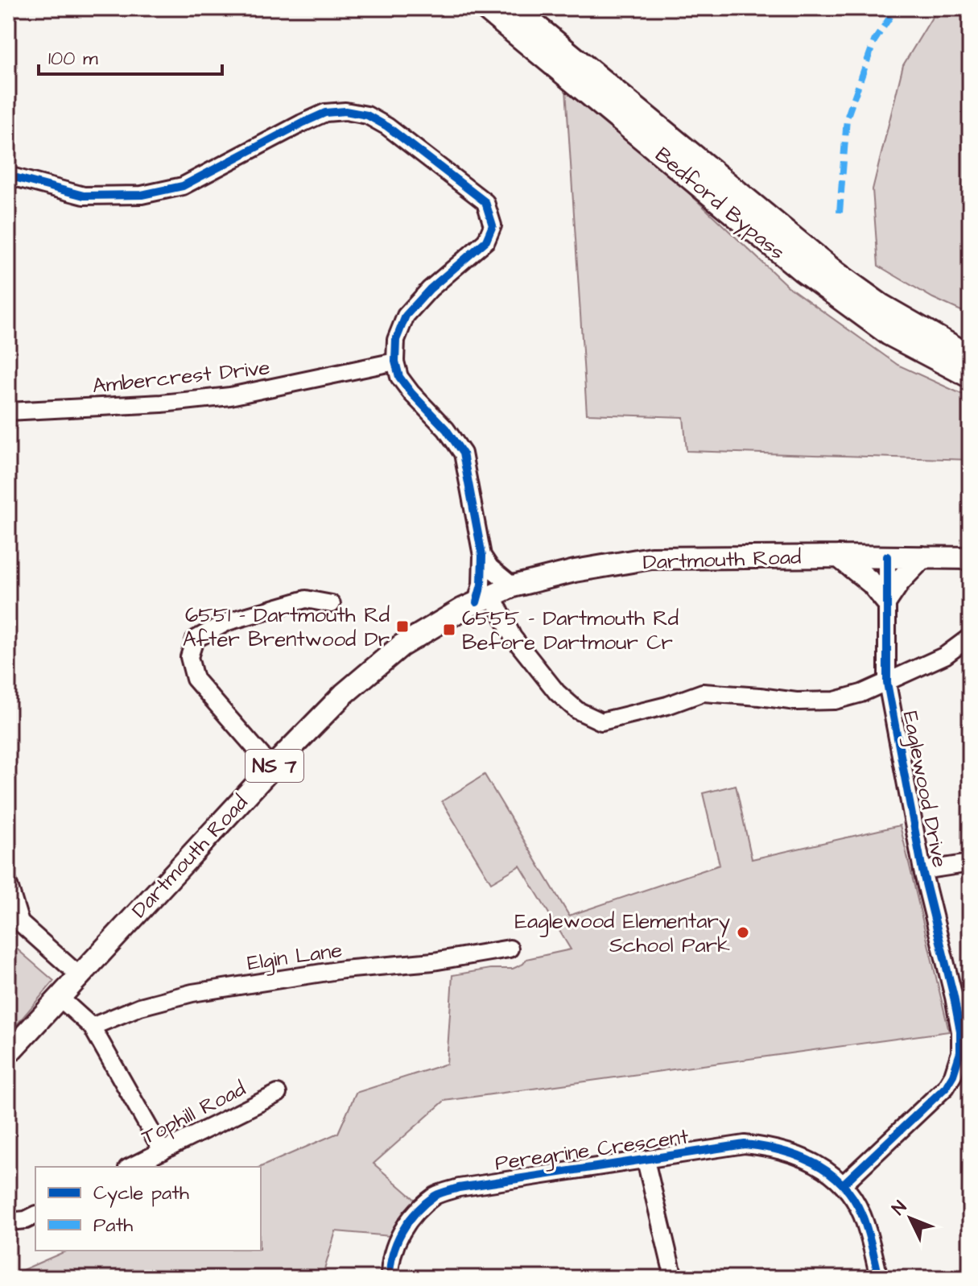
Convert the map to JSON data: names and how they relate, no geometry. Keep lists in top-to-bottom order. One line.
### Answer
{"streets":{"highway":["Bedford Bypass"],"main road":["Dartmouth Road","NS 7"],"street":["Ambercrest Drive","Eaglewood Drive","Elgin Lane","Tophill Road","Peregrine Crescent"]},"crossings":[["Dartmouth Road","Eaglewood Drive"],["Eaglewood Drive","Peregrine Crescent"]],"places":{"transit":["6551 - Dartmouth Rd After Brentwood Dr","6555 - Dartmouth Rd Before Dartmour Cr"],"other":["Eaglewood Elementary School Park"]},"legend":["Cycle path","Path"],"scale_bar":"100 m","north":"top left"}
